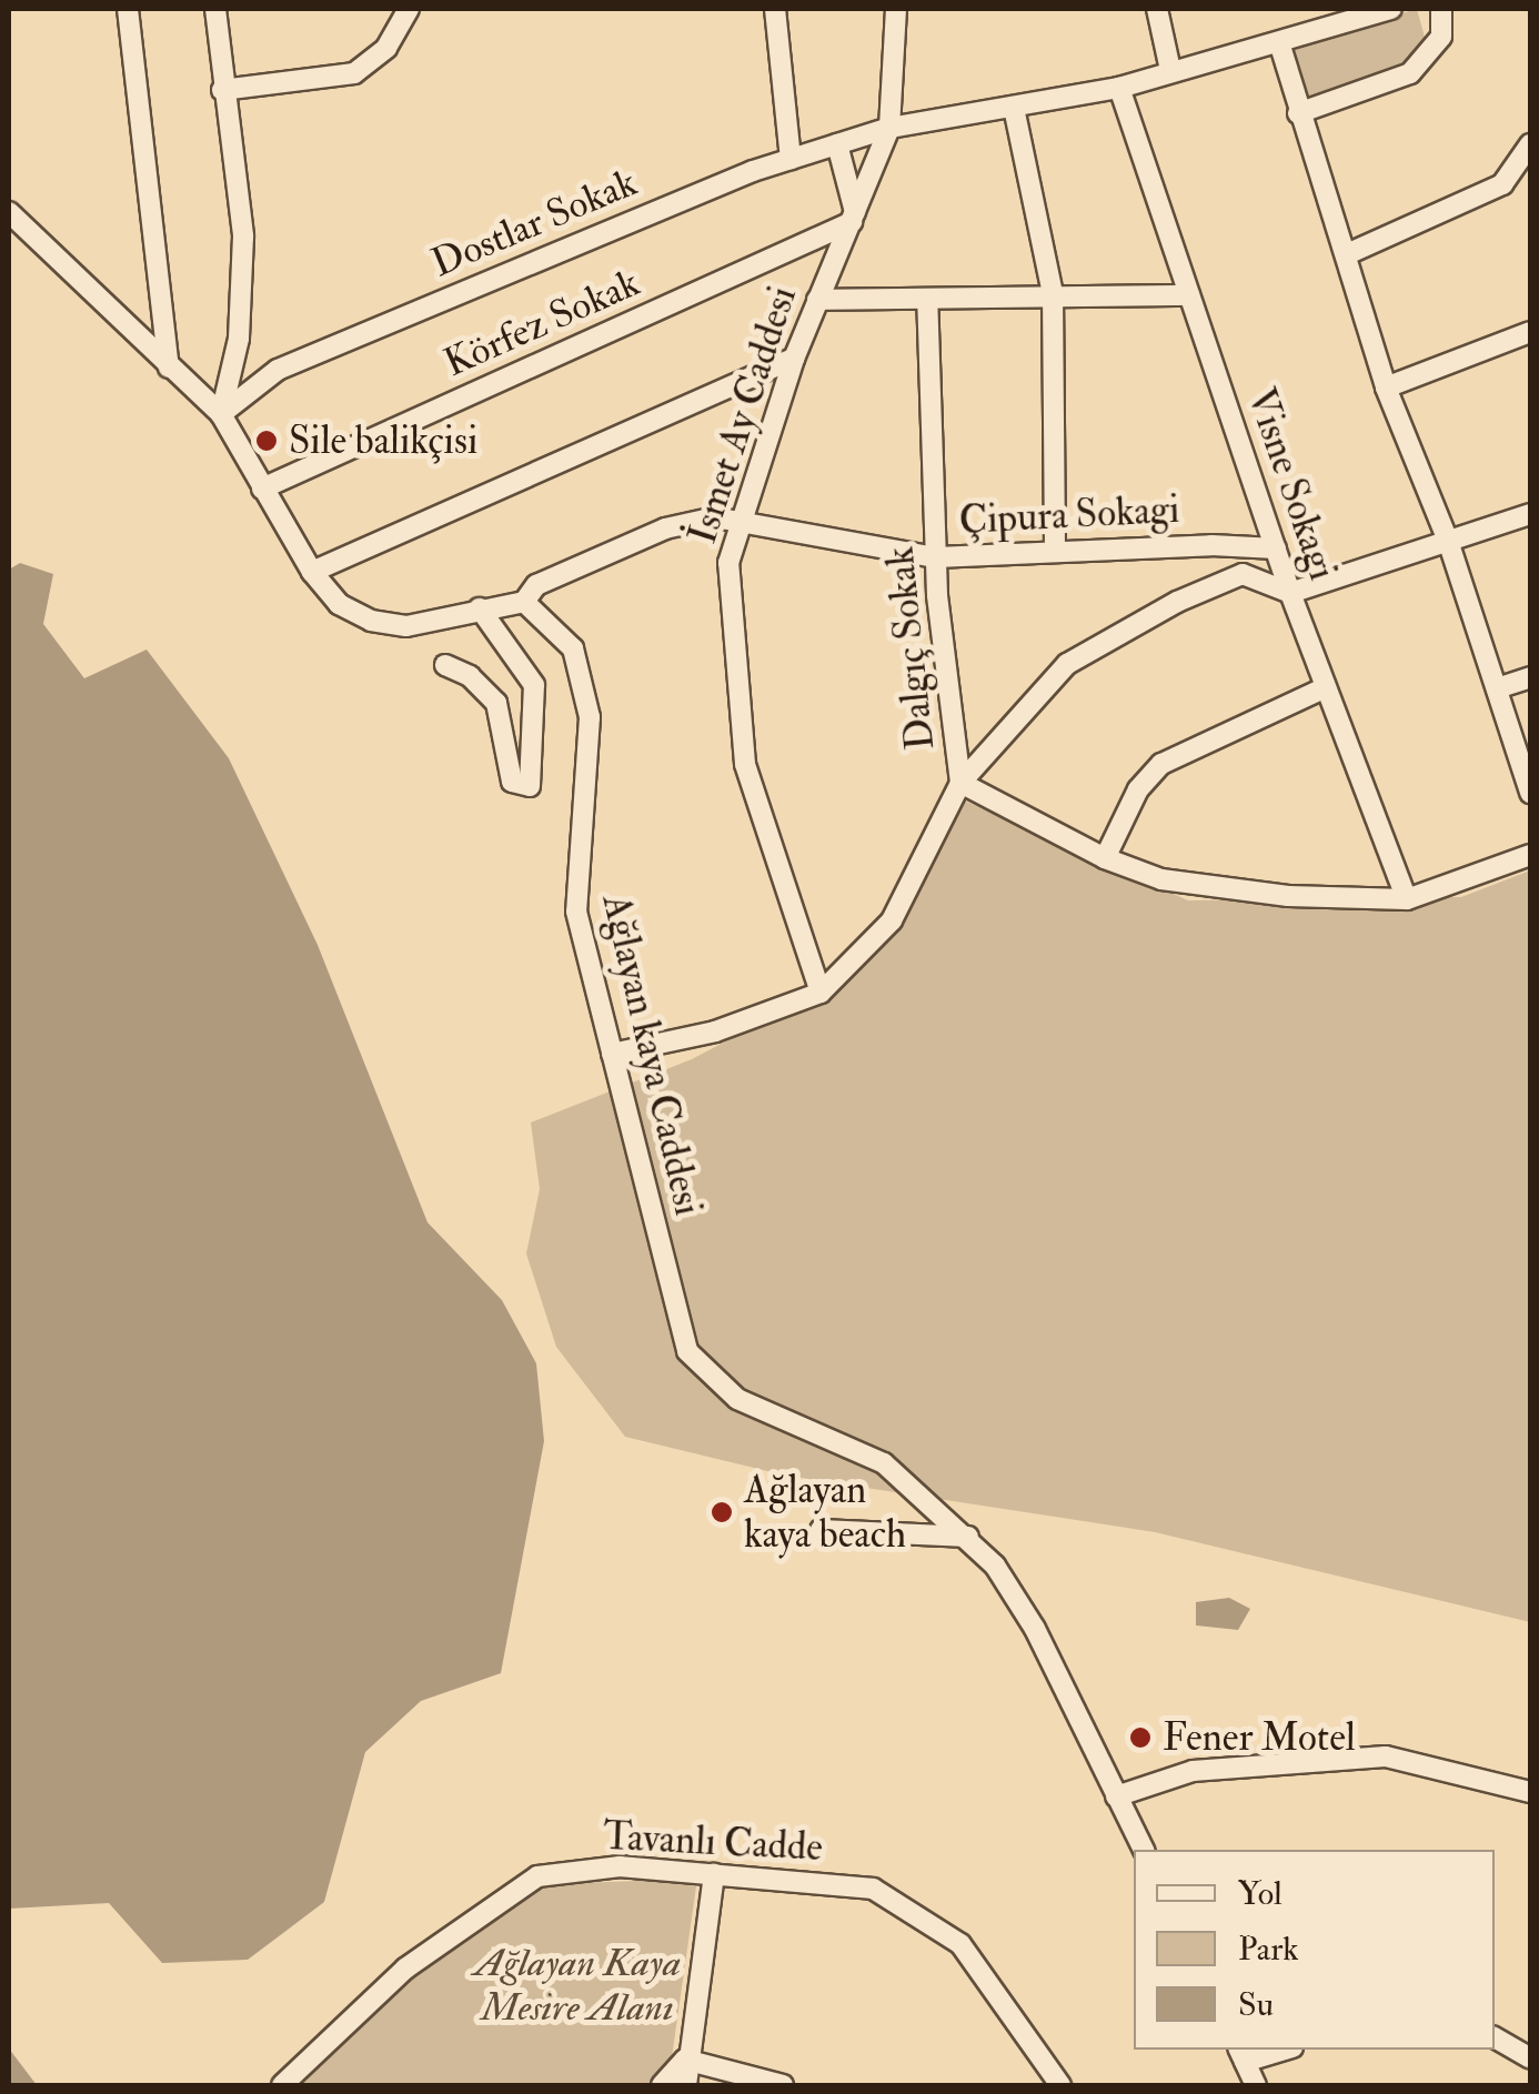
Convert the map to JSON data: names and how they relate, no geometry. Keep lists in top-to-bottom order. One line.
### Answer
{"streets":{"street":["Dostlar Sokak","Körfez Sokak","İsmet Ay Caddesi","Visne Sokagi","Çipura Sokagi","Dalgıç Sokak","Ağlayan kaya Caddesi","Tavanlı Cadde"]},"crossings":[["Dostlar Sokak","İsmet Ay Caddesi"],["Dostlar Sokak","Visne Sokagi"],["Körfez Sokak","İsmet Ay Caddesi"],["İsmet Ay Caddesi","Çipura Sokagi"],["İsmet Ay Caddesi","Dalgıç Sokak"],["Visne Sokagi","Çipura Sokagi"],["Çipura Sokagi","Dalgıç Sokak"],["Çipura Sokagi","Ağlayan kaya Caddesi"],["Dalgıç Sokak","Ağlayan kaya Caddesi"]],"parks":["Ağlayan Kaya Mesire Alanı"],"places":["Sile balikçisi","Ağlayan kaya beach","Fener Motel"],"legend":["Yol","Park","Su"]}
